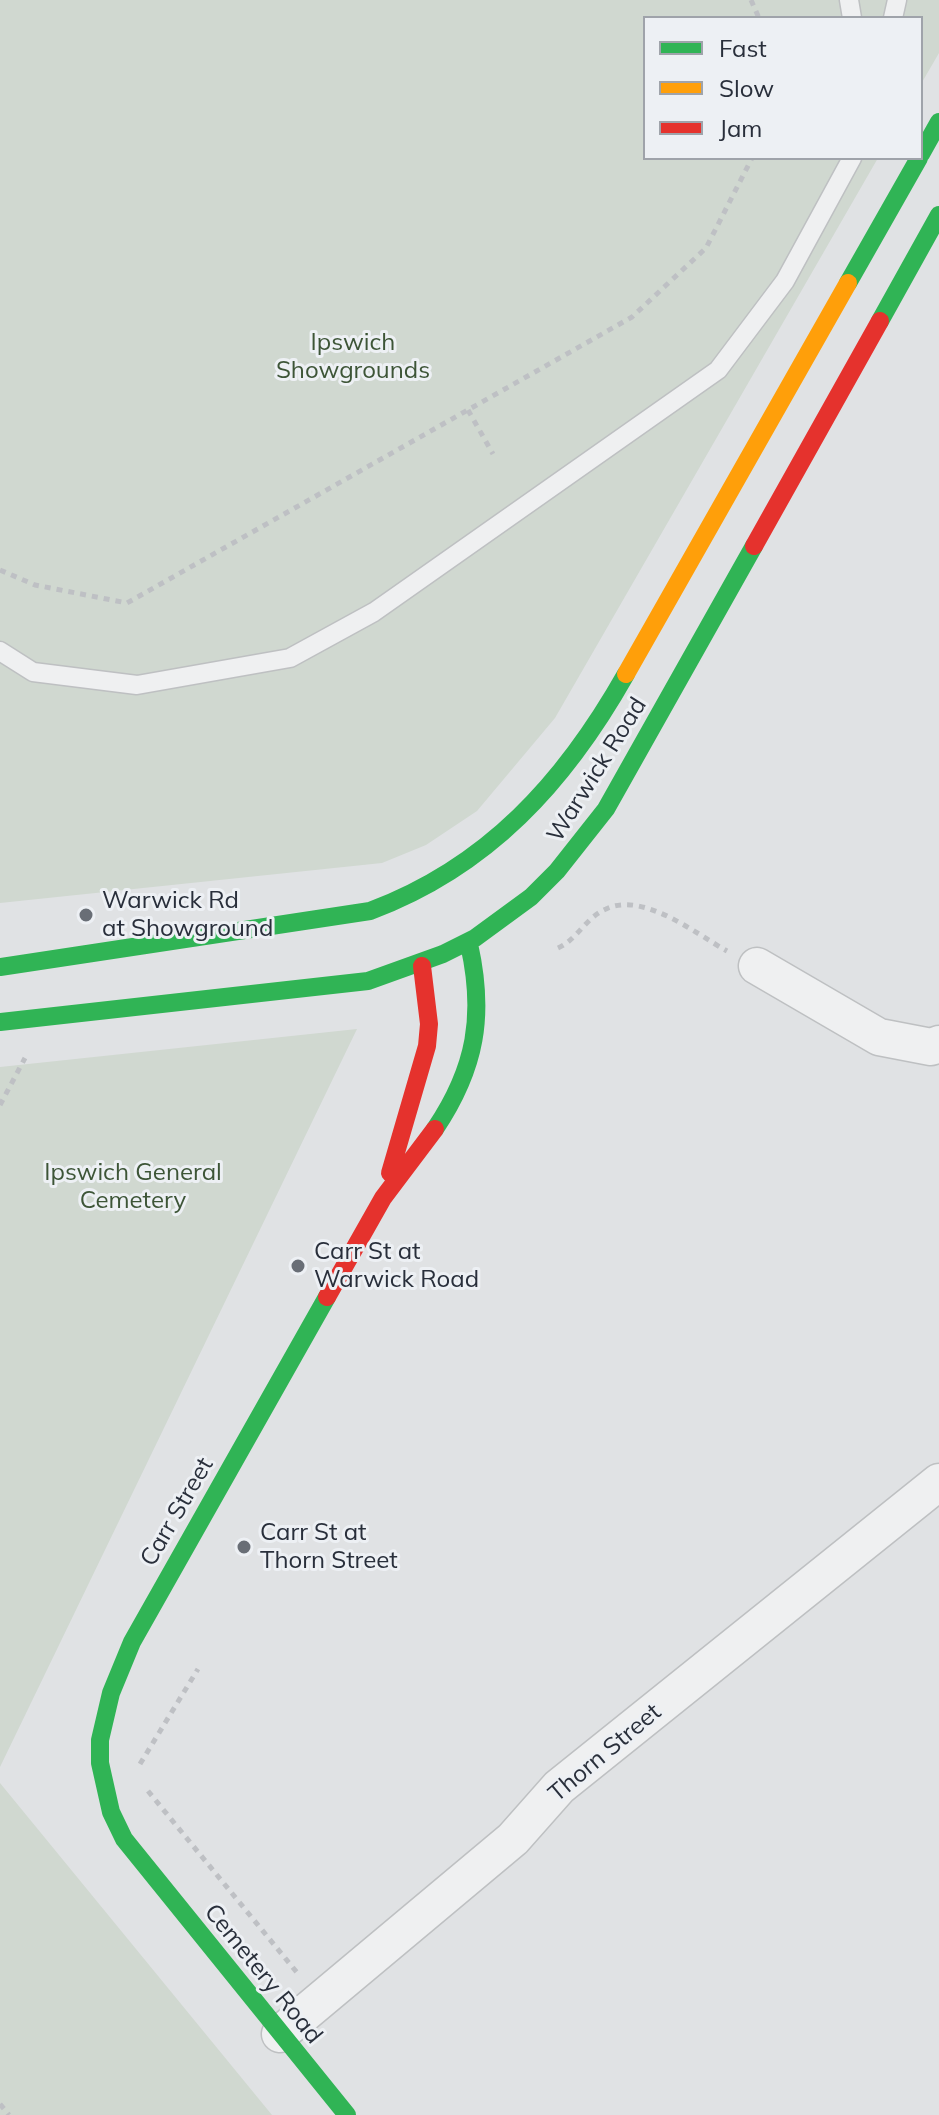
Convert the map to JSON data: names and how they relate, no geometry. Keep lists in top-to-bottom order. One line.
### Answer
{"streets":{"main road":["Warwick Road","Carr Street","Cemetery Road"],"street":["Thorn Street"]},"crossings":[["Warwick Road","Carr Street"],["Carr Street","Cemetery Road"],["Thorn Street","Cemetery Road"]],"parks":["Ipswich Showgrounds","Ipswich General Cemetery"],"places":["Warwick Rd at Showground","Carr St at Warwick Road","Carr St at Thorn Street"],"legend":["Fast","Slow","Jam"]}
